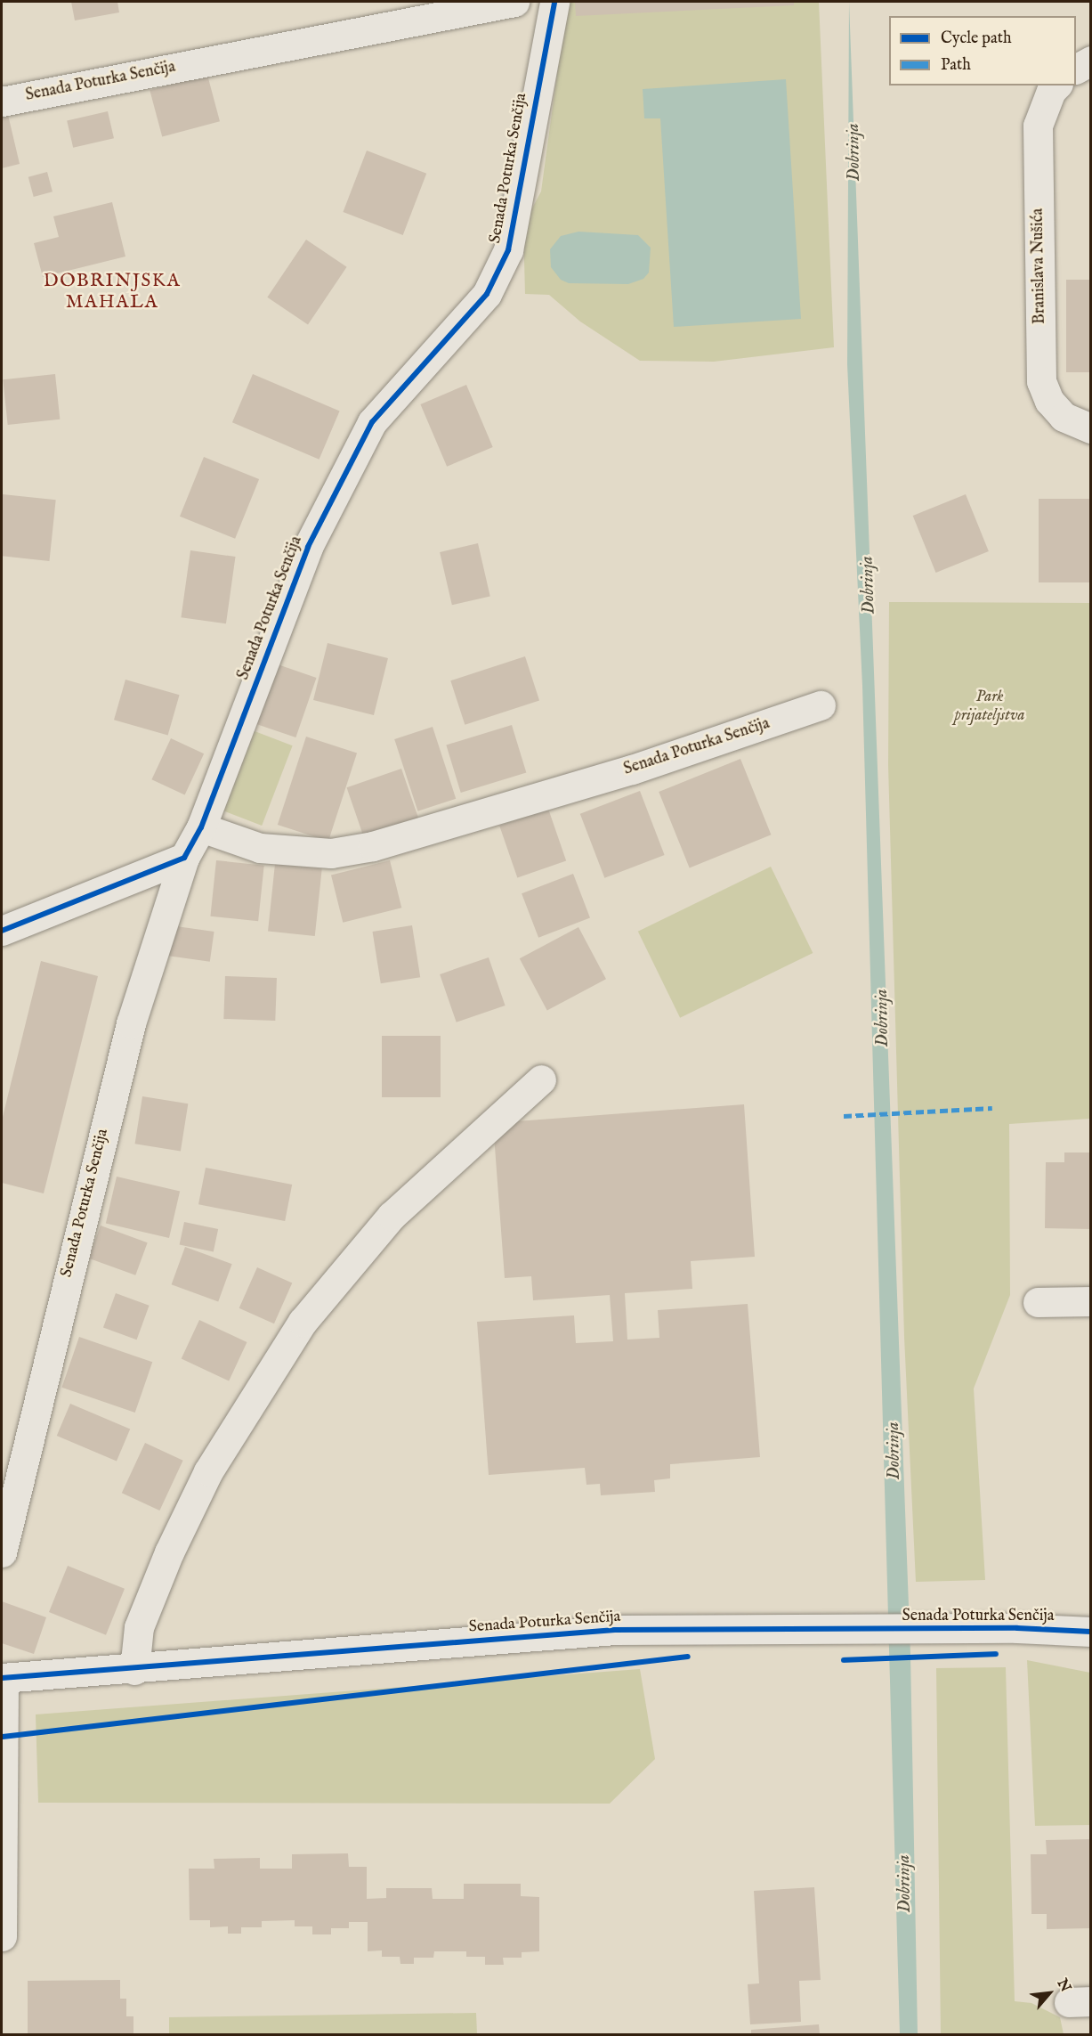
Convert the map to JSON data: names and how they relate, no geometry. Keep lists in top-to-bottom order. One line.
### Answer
{"streets":{"street":["Senada Poturka Senčija","Branislava Nušića"]},"districts":["DOBRINJSKA MAHALA"],"water":["Dobrinja"],"parks":["Park prijateljstva"],"legend":["Cycle path","Path"],"north":"top right"}
